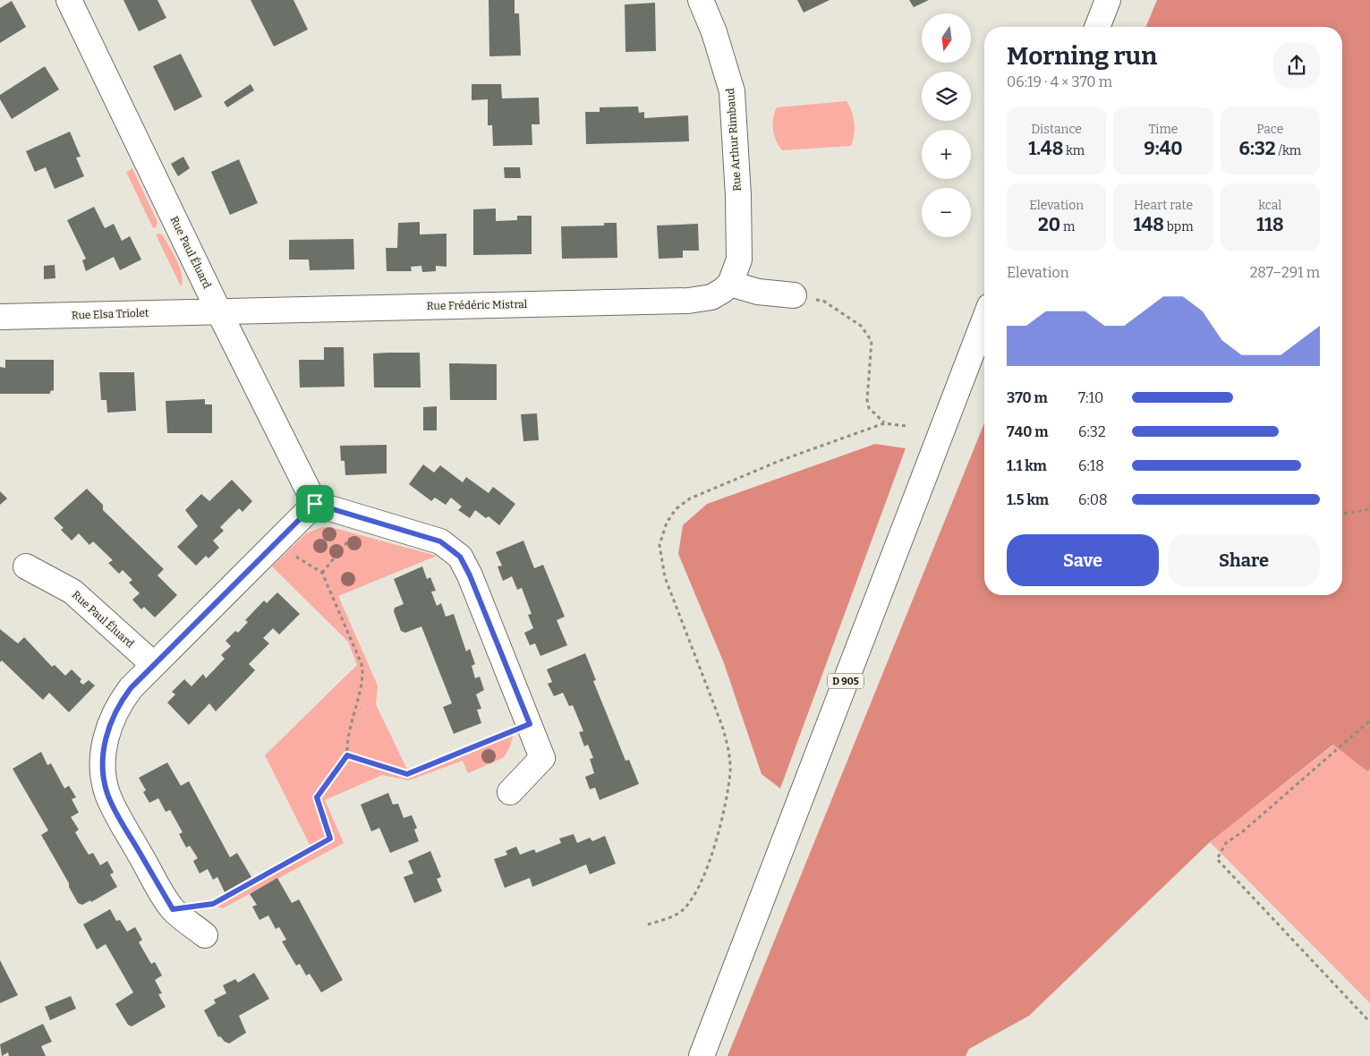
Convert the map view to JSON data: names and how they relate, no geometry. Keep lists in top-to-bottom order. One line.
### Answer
{"streets":{"street":["Rue Arthur Rimbaud","Rue Paul Éluard","Rue Frédéric Mistral","Rue Elsa Triolet","D 905"]},"crossings":[["Rue Arthur Rimbaud","Rue Frédéric Mistral"],["Rue Paul Éluard","Rue Frédéric Mistral"],["Rue Paul Éluard","Rue Elsa Triolet"],["Rue Frédéric Mistral","Rue Elsa Triolet"]],"north":"bottom","page":{"map_buttons":["+","−"],"heading":["Morning run","06:19 · 4 × 370 m"],"stats":[["Distance","1.48 km"],["Time","9:40"],["Pace","6:32 /km"],["Elevation","20 m"],["Heart rate","148 bpm"],["kcal","118"]],"chart":["Elevation","287–291 m"],"list":[{"name":"370 m","note":"7:10"},{"name":"740 m","note":"6:32"},{"name":"1.1 km","note":"6:18"},{"name":"1.5 km","note":"6:08"}],"buttons":["Save","Share"]}}
